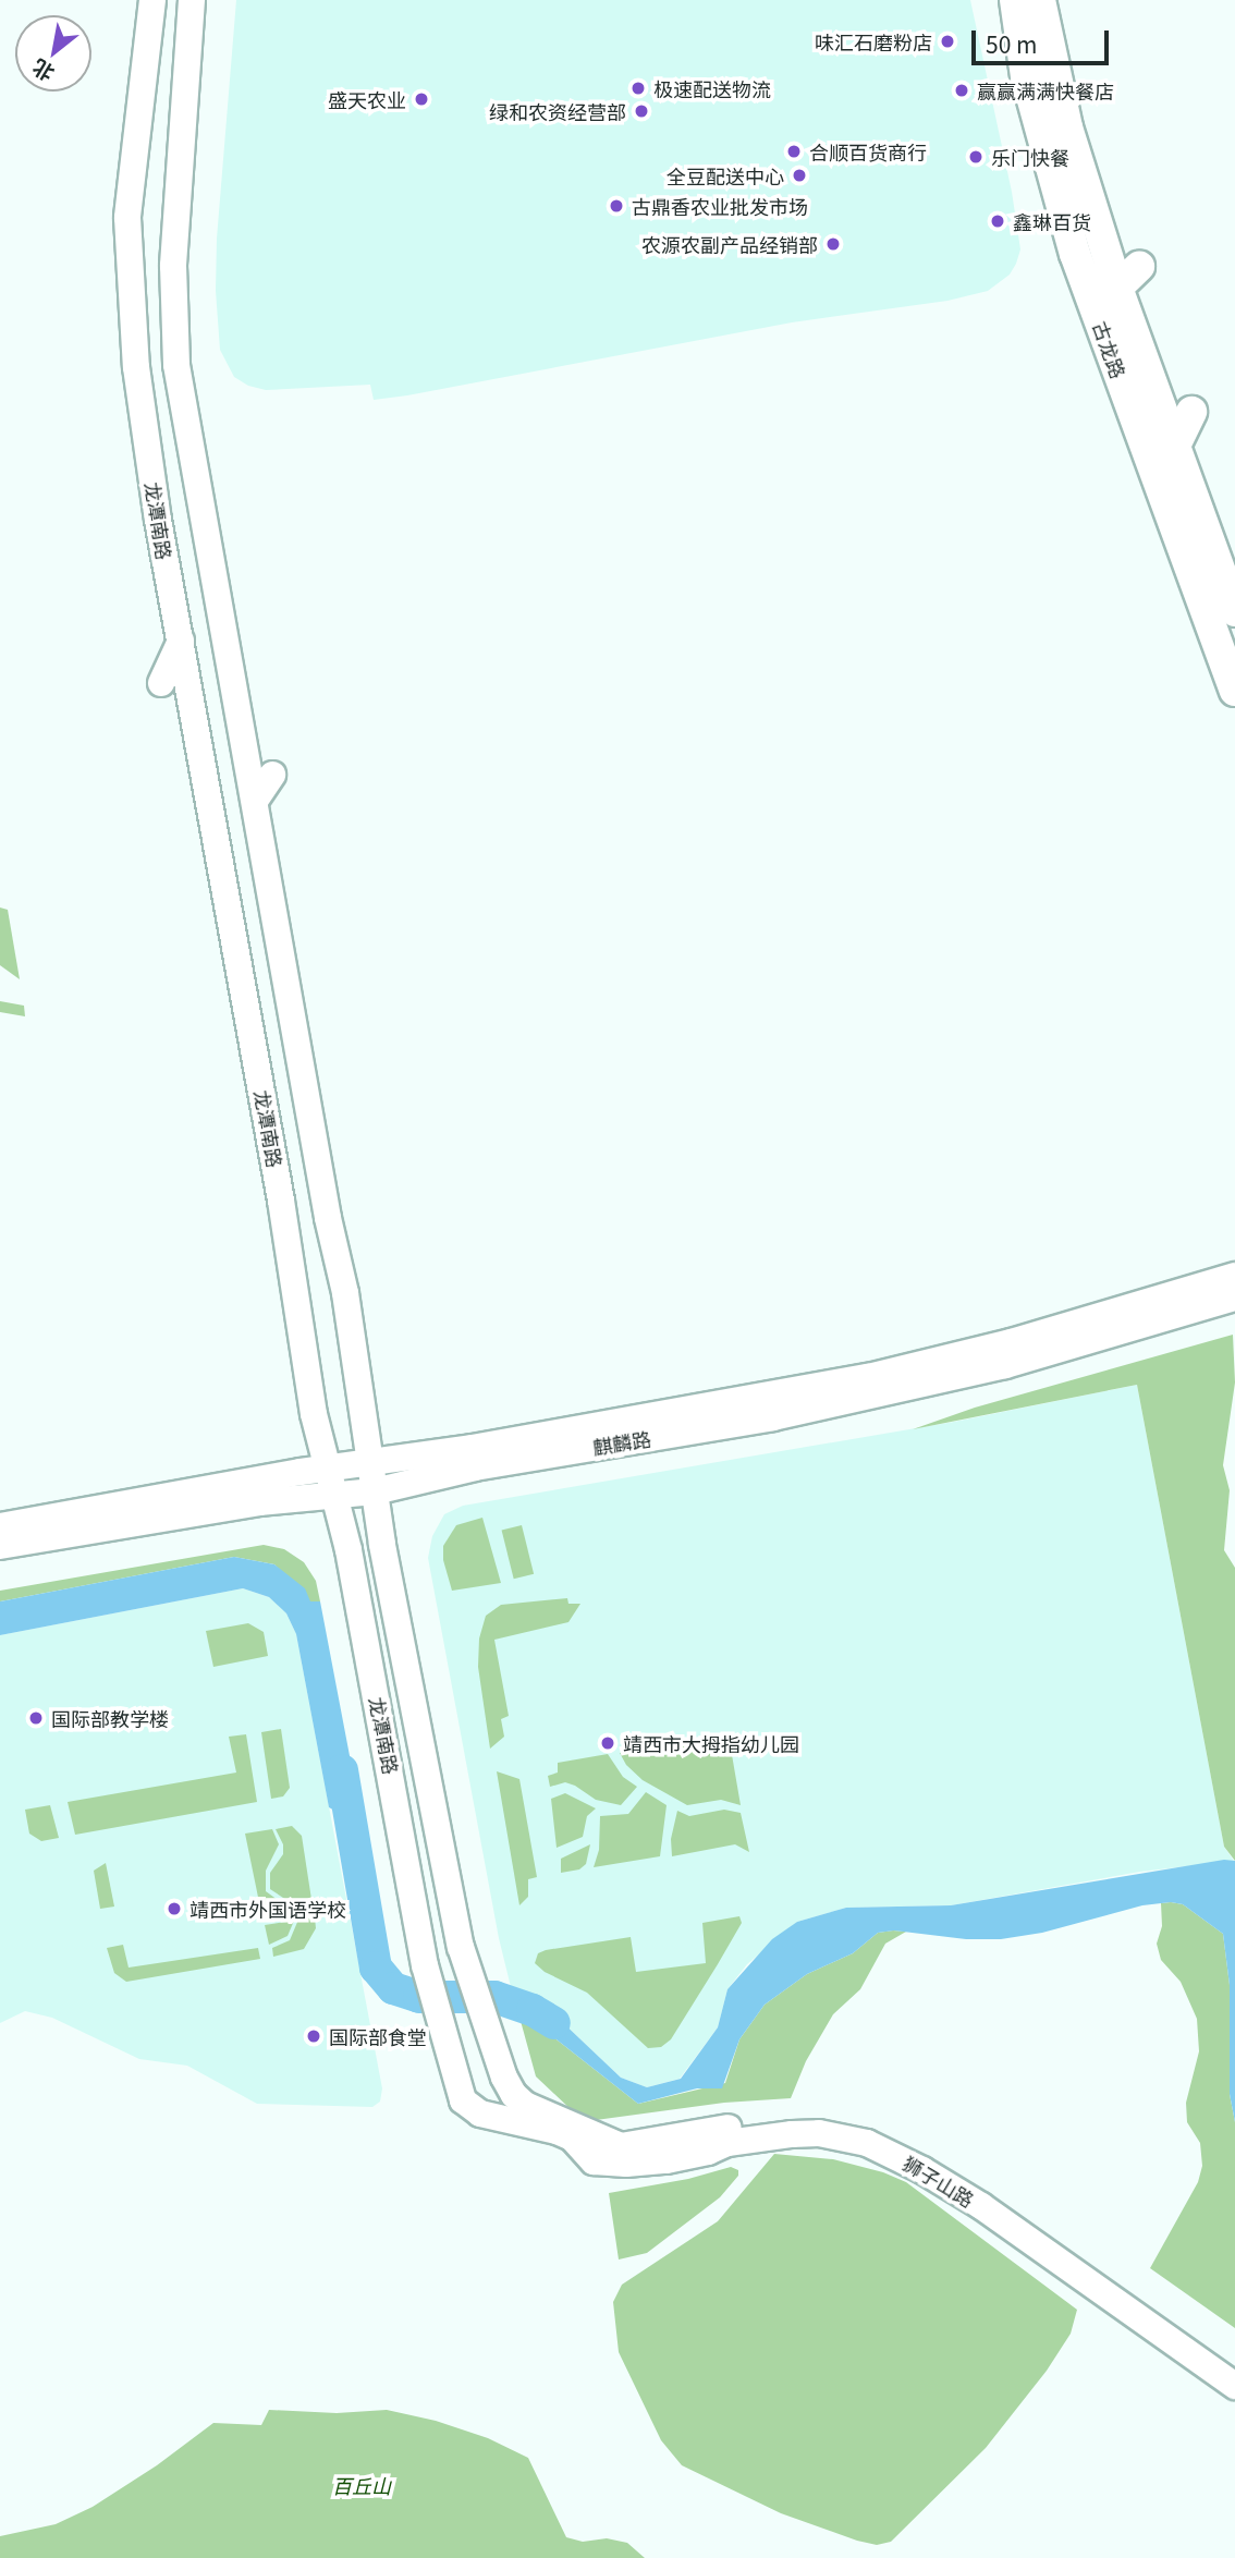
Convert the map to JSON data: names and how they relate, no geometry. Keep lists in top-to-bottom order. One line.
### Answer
{"streets":{"main road":["古龙路","龙潭南路","麒麟路","狮子山路"]},"crossings":[["龙潭南路","麒麟路"],["龙潭南路","狮子山路"]],"parks":["百丘山"],"places":["味汇石磨粉店","极速配送物流","赢赢满满快餐店","盛天农业","绿和农资经营部","合顺百货商行","乐门快餐","全豆配送中心","古鼎香农业批发市场","鑫琳百货","农源农副产品经销部","国际部教学楼","靖西市大拇指幼儿园","靖西市外国语学校","国际部食堂"],"scale_bar":"50 m","north":"bottom left"}
